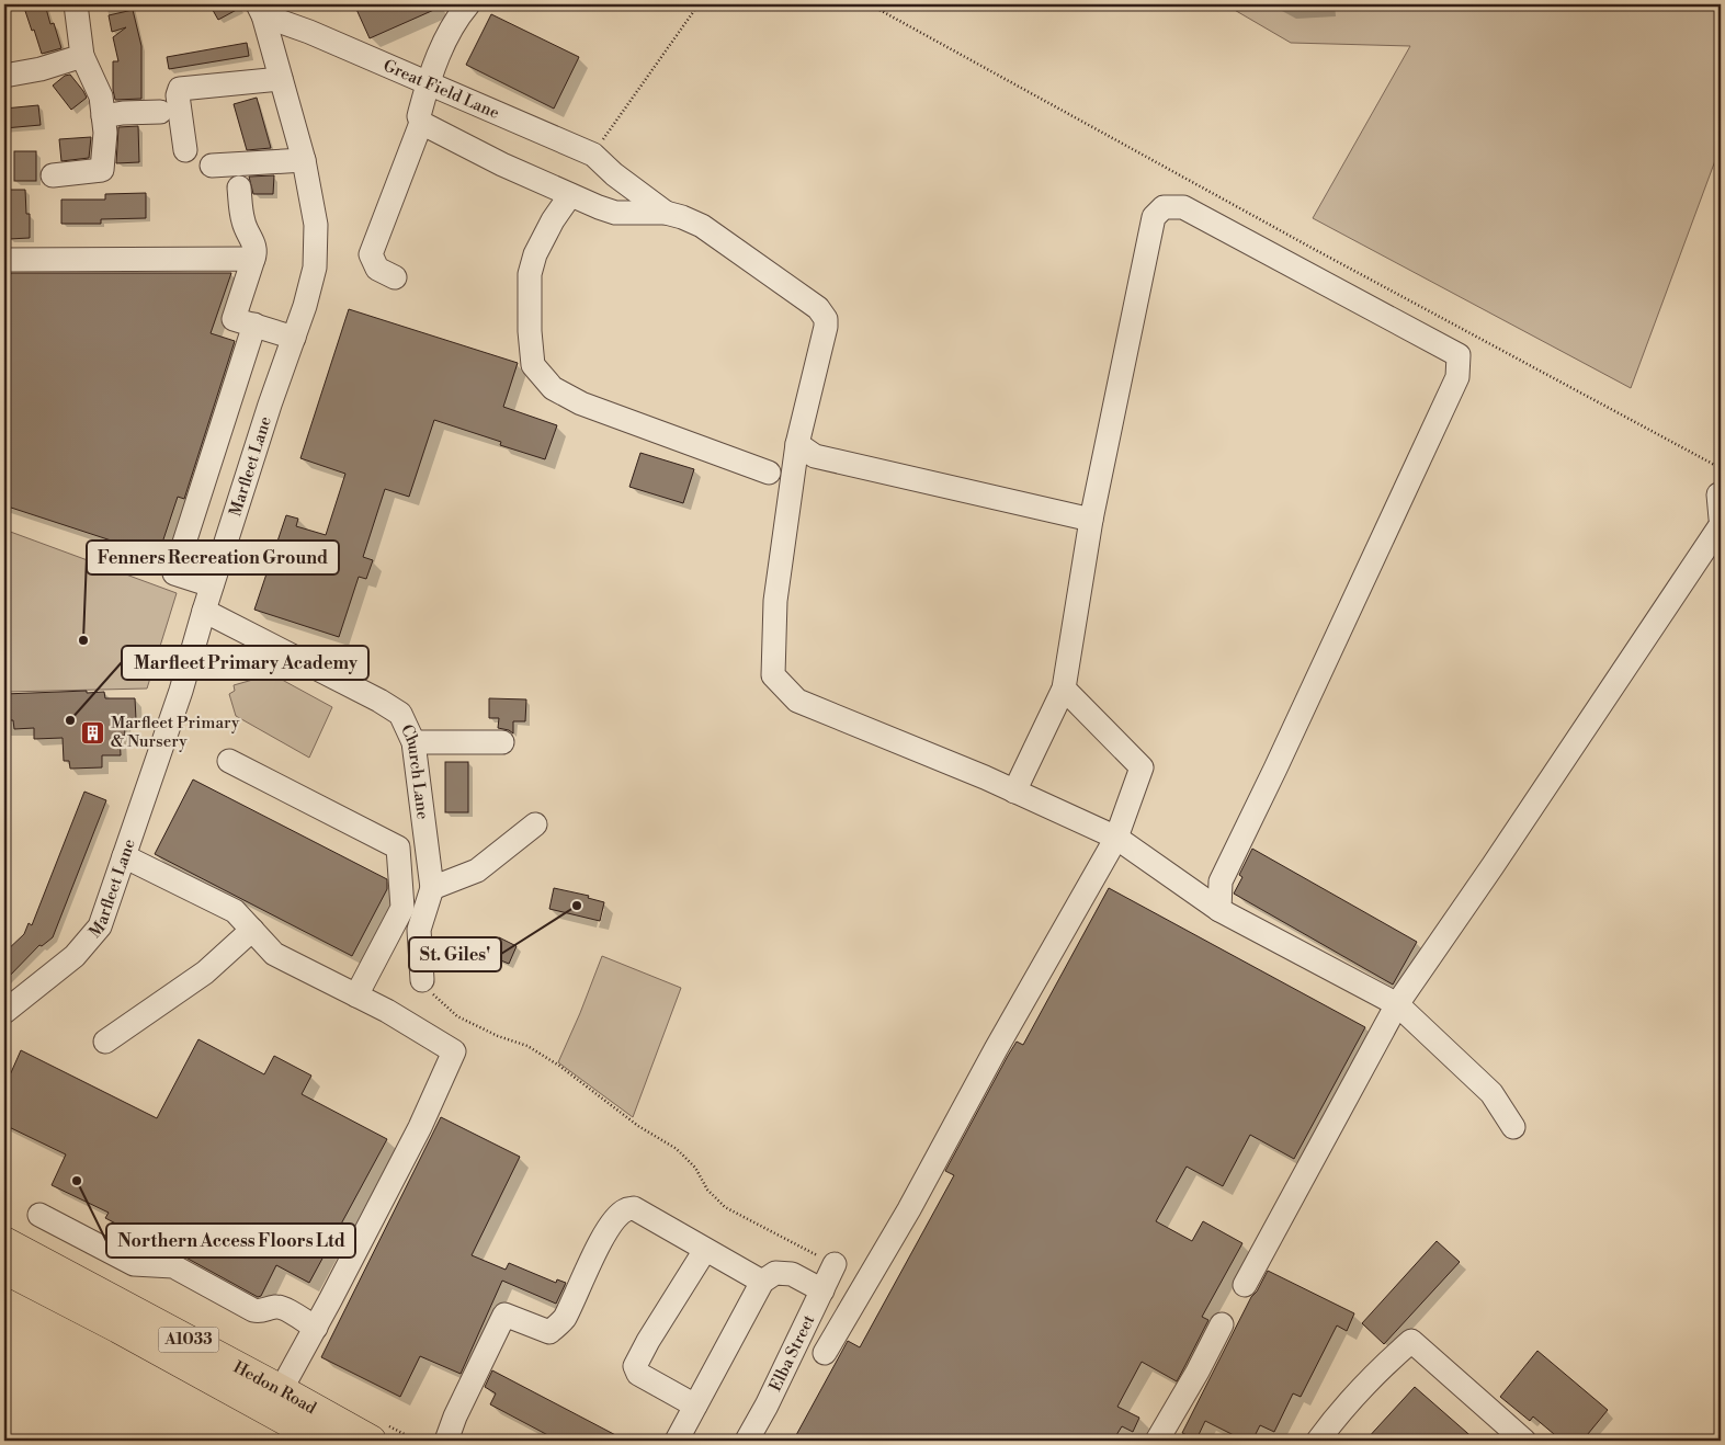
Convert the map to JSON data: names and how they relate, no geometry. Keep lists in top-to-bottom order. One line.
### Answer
{"streets":{"highway":["A1033","Hedon Road"],"street":["Great Field Lane","Marfleet Lane","Church Lane","Elba Street"]},"crossings":[["Great Field Lane","Marfleet Lane"],["Marfleet Lane","Church Lane"]],"places":{"other":["Fenners Recreation Ground","Marfleet Primary Academy","St. Giles'","Northern Access Floors Ltd"],"building":["Marfleet Primary & Nursery"]}}
